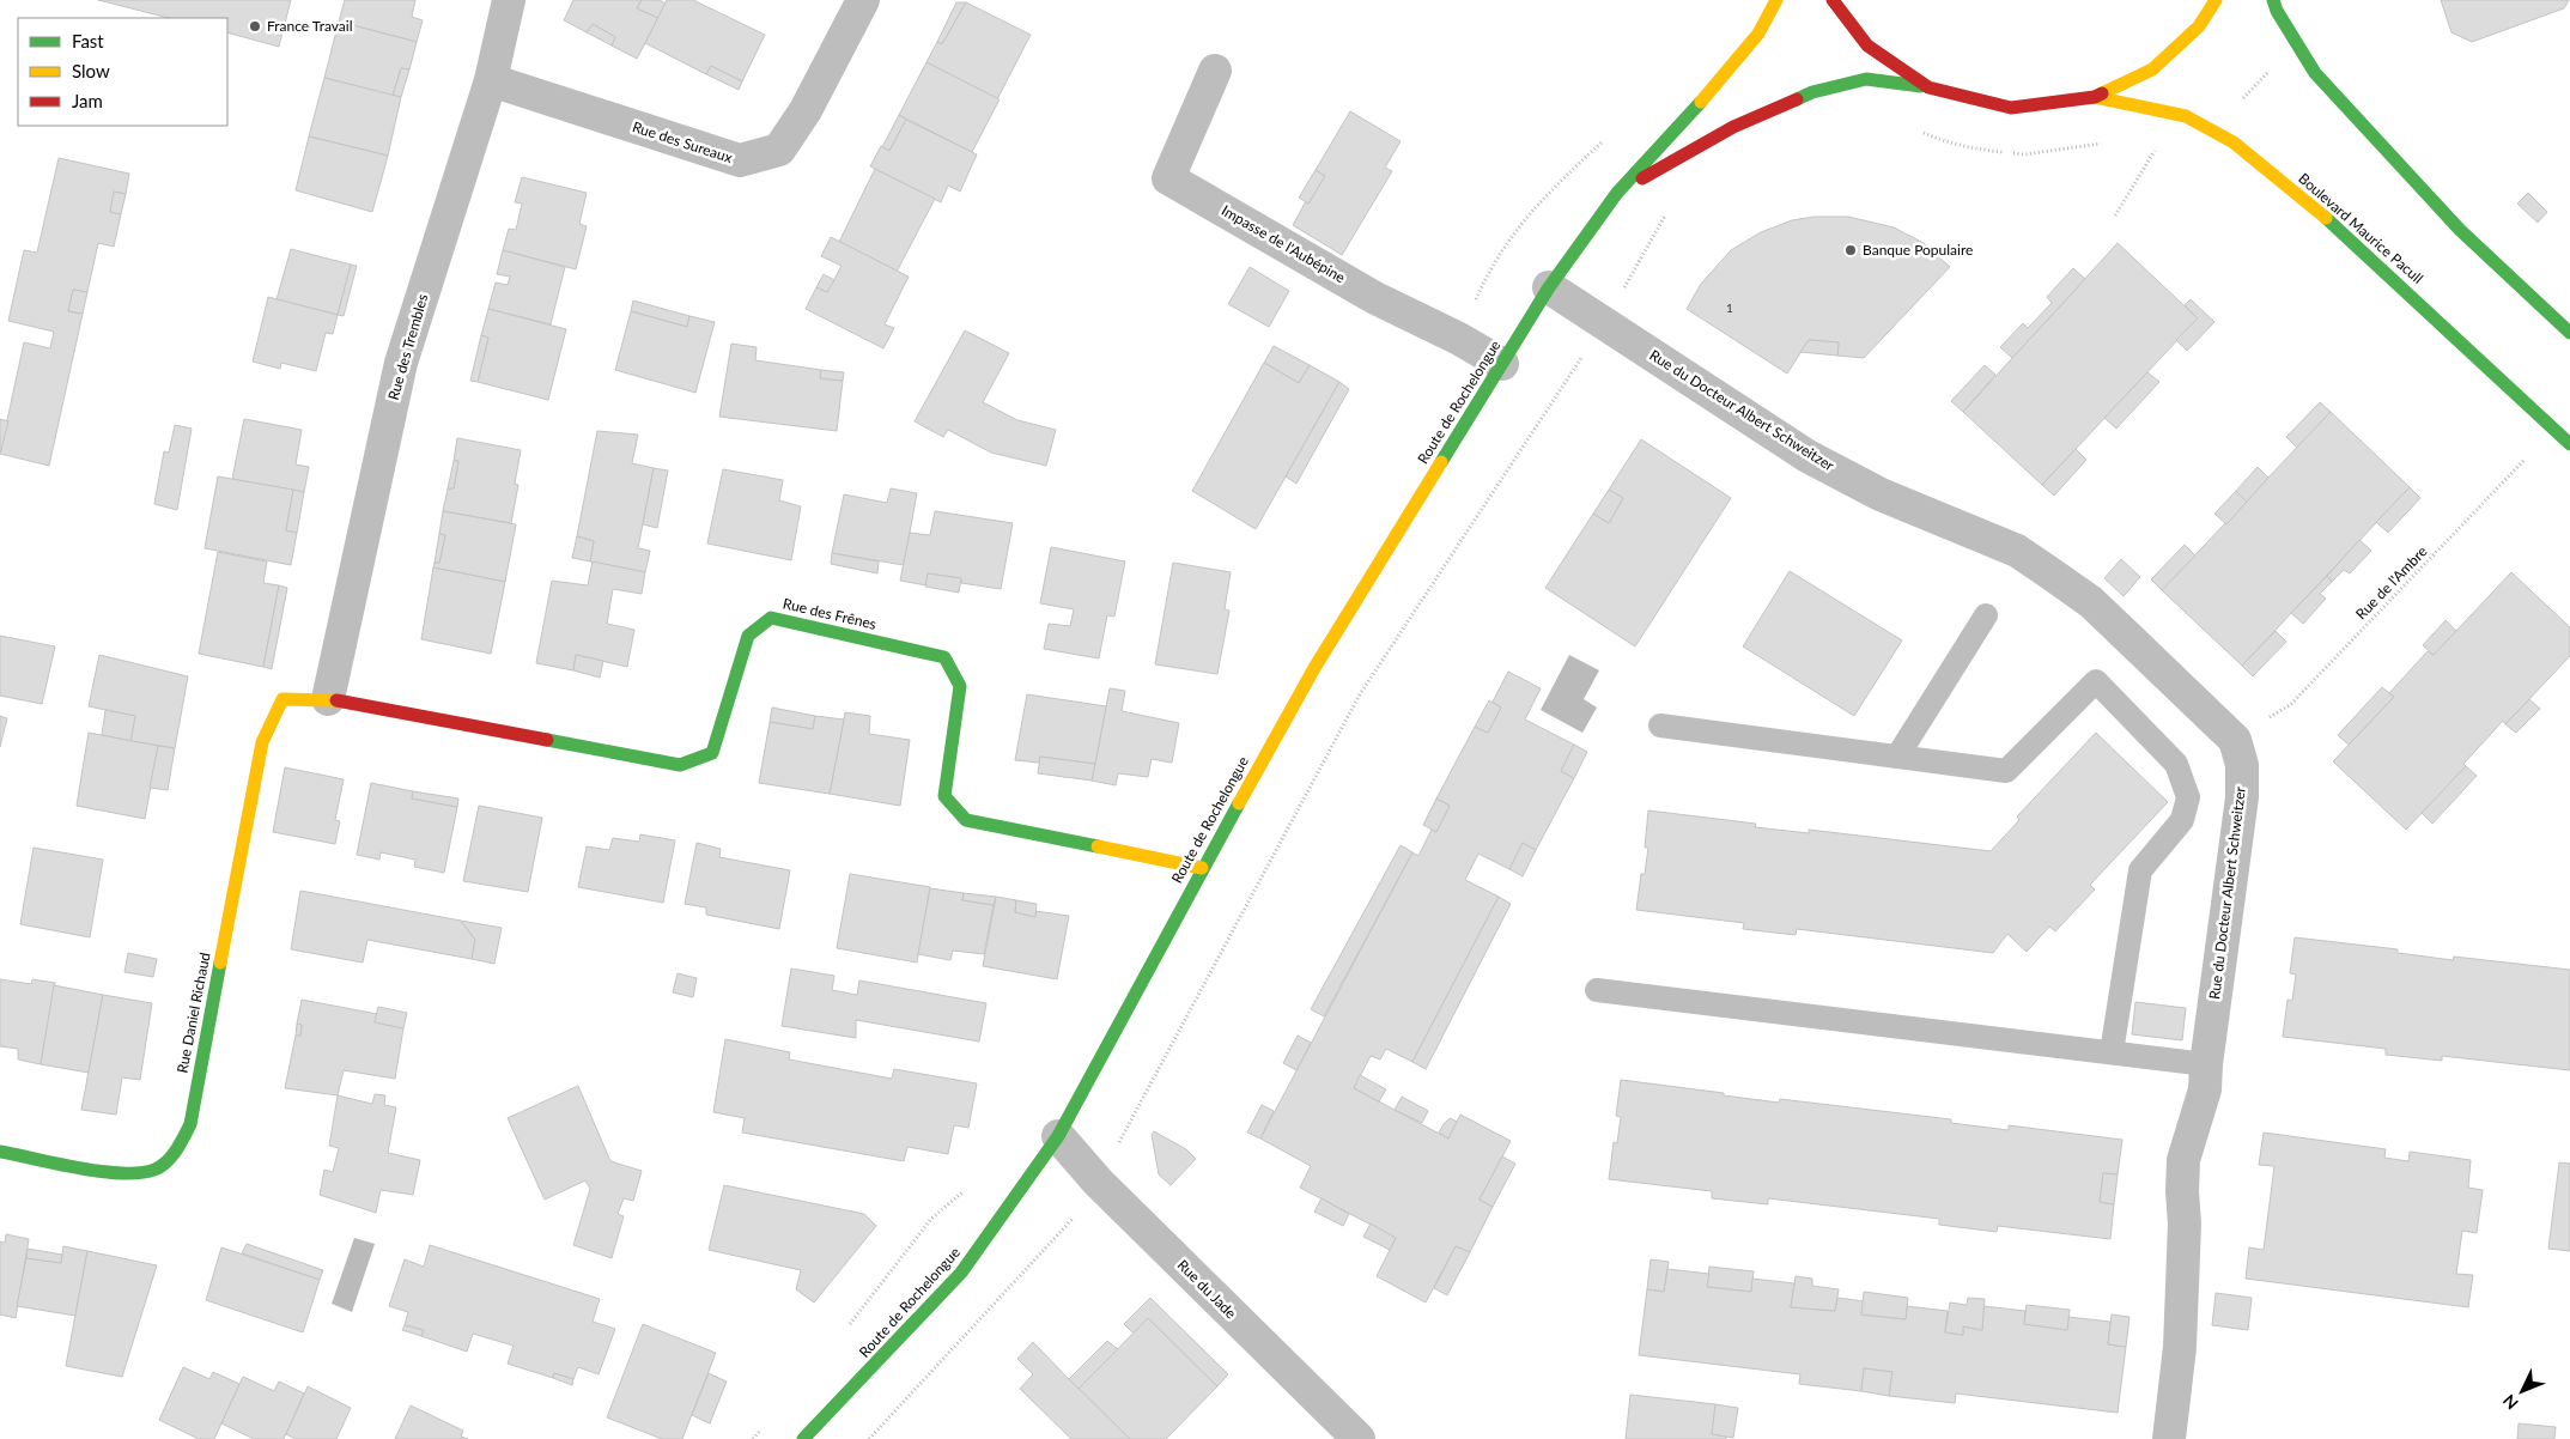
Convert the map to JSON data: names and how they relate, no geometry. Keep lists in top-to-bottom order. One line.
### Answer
{"streets":{"street":["Rue des Sureaux","Boulevard Maurice Pacull","Impasse de l'Aubépine","Rue des Trembles","Route de Rochelongue","Rue du Docteur Albert Schweitzer","Rue des Frênes","Rue Daniel Richaud","Rue du Jade"],"path":["Rue de l'Ambre"]},"crossings":[["Rue des Sureaux","Rue des Trembles"],["Boulevard Maurice Pacull","Rue de l'Ambre"],["Impasse de l'Aubépine","Route de Rochelongue"],["Rue des Trembles","Rue des Frênes"],["Route de Rochelongue","Rue du Docteur Albert Schweitzer"],["Route de Rochelongue","Rue des Frênes"],["Route de Rochelongue","Rue du Jade"],["Rue du Docteur Albert Schweitzer","Rue de l'Ambre"],["Rue des Frênes","Rue Daniel Richaud"]],"places":["France Travail","Banque Populaire"],"house_numbers":["1"],"legend":["Fast","Slow","Jam"],"north":"bottom left"}
